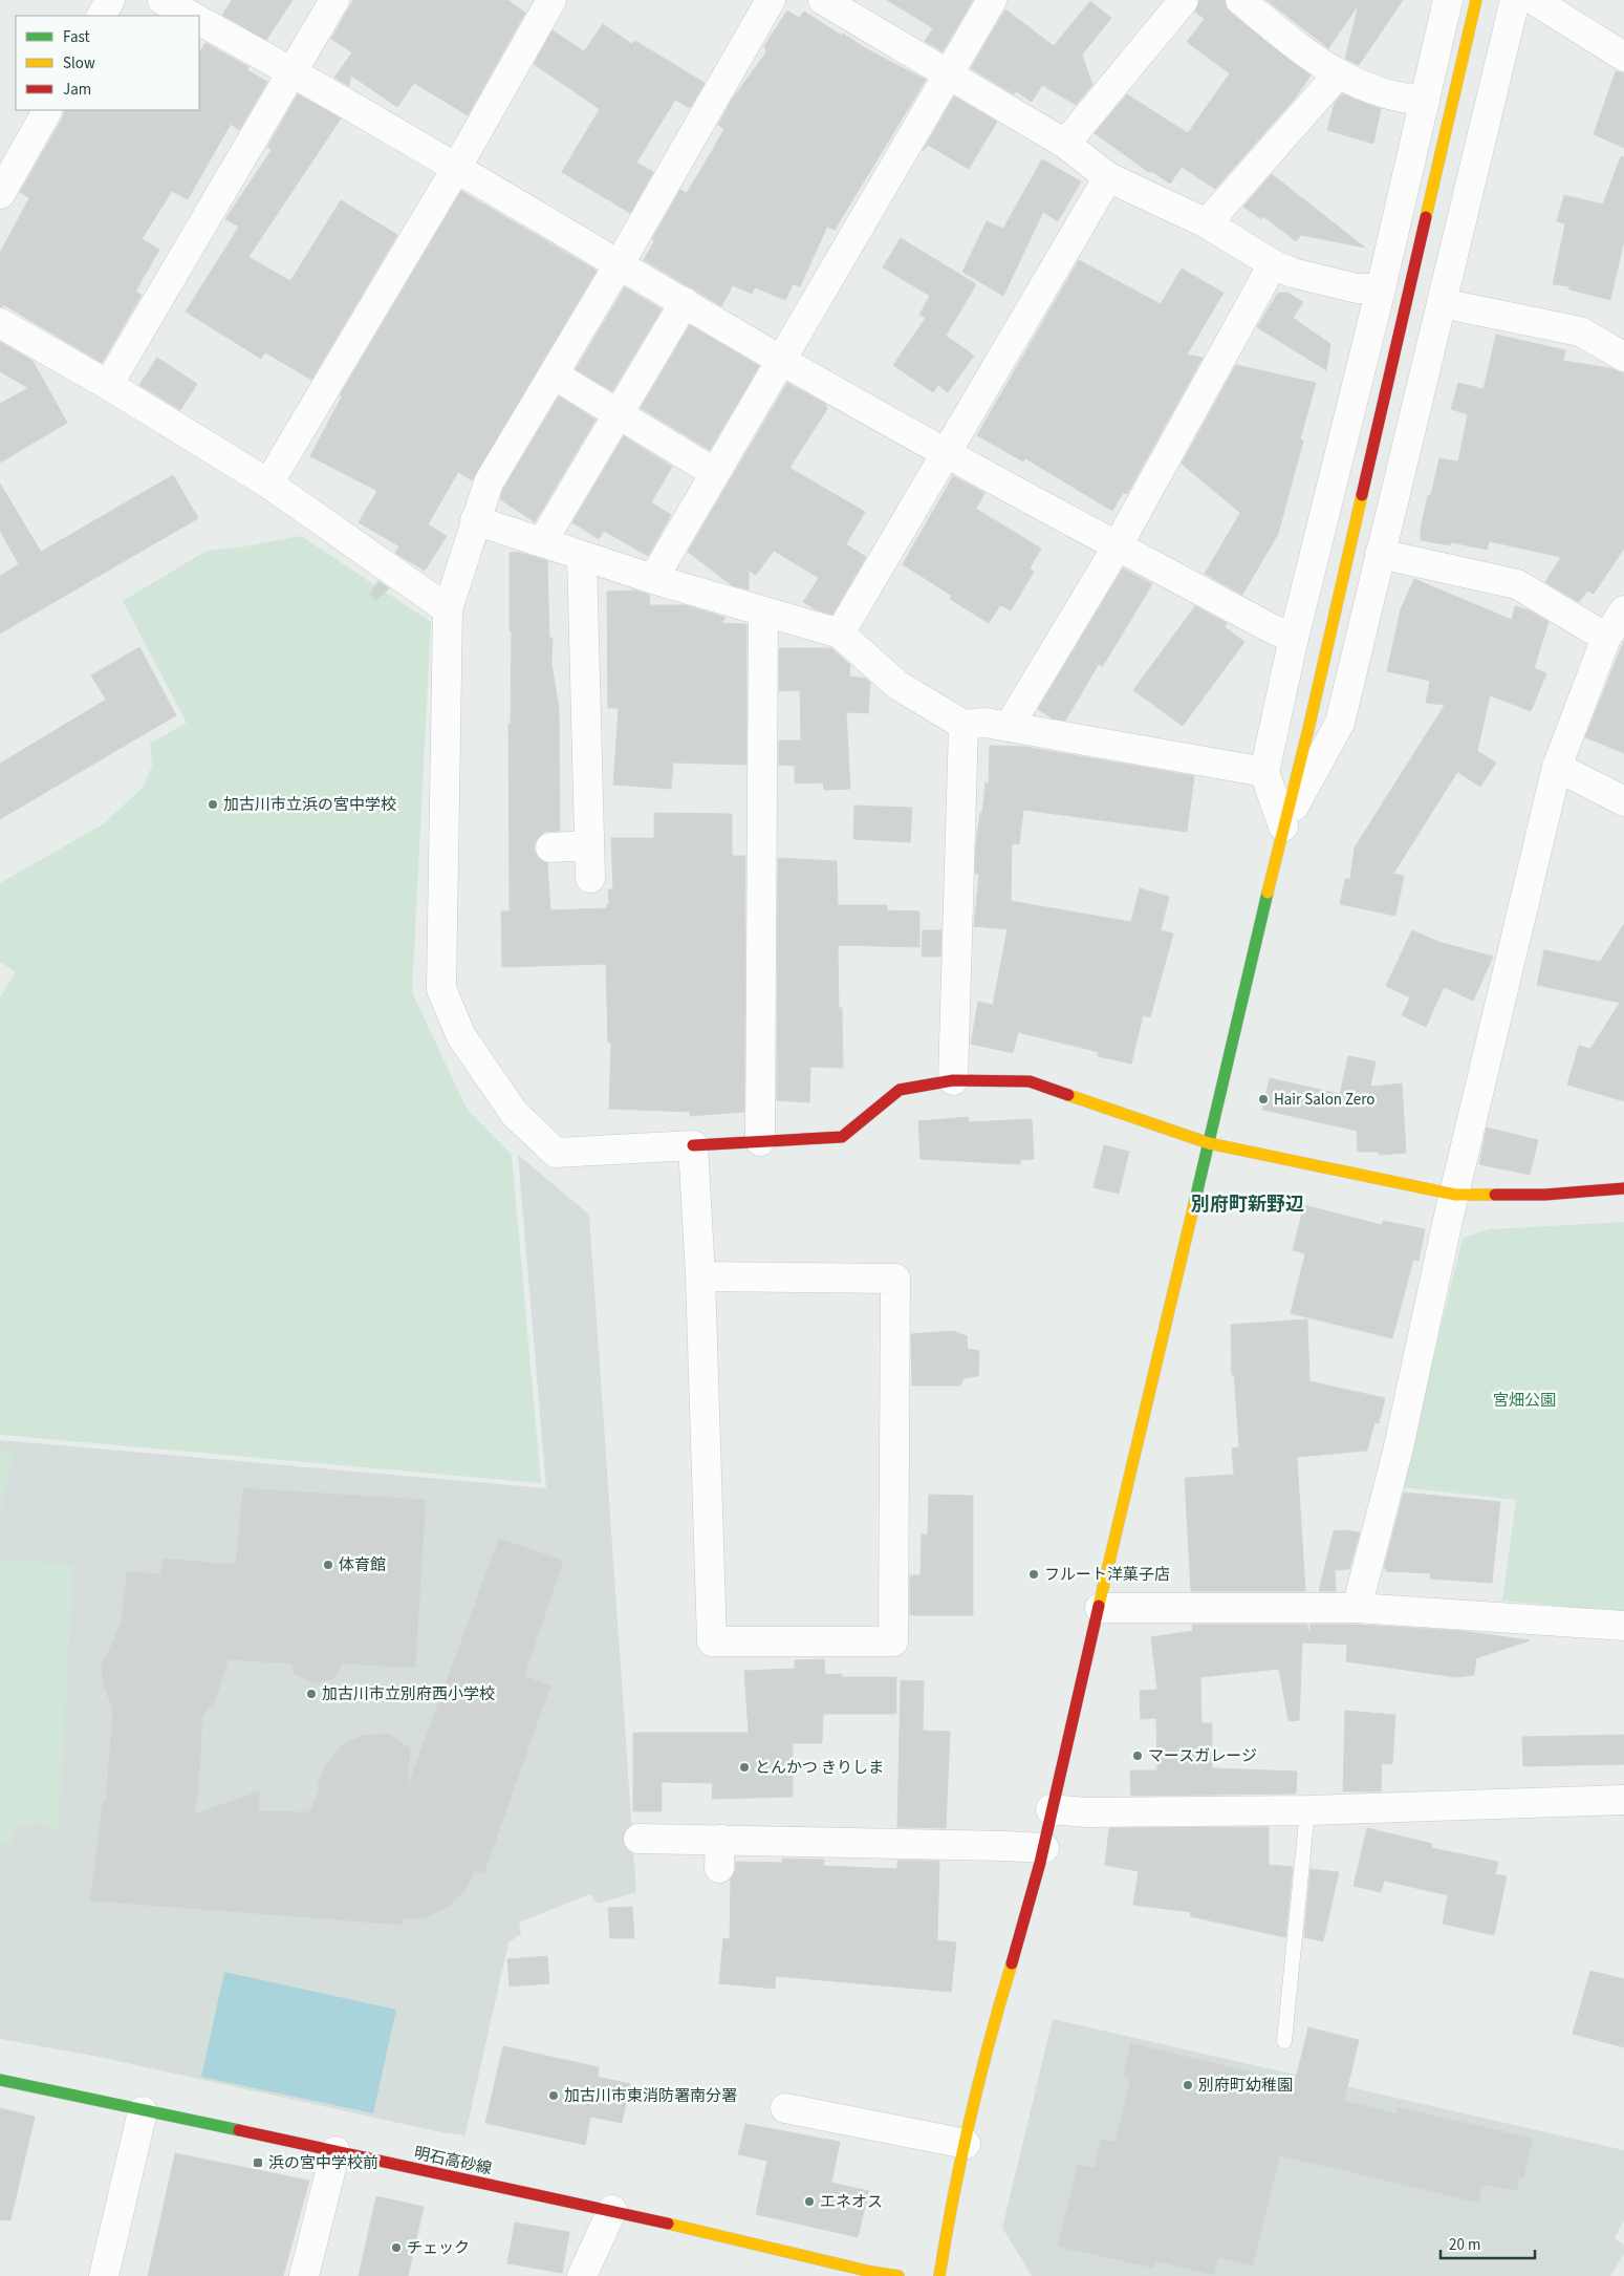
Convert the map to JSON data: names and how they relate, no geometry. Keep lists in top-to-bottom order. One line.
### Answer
{"streets":{"street":["明石高砂線"]},"districts":["別府町新野辺"],"parks":["宮畑公園"],"places":{"other":["加古川市立浜の宮中学校","Hair Salon Zero","体育館","フルート洋菓子店","加古川市立別府西小学校","マースガレージ","とんかつ きりしま","別府町幼稚園","加古川市東消防署南分署","エネオス","チェック"],"transit":["浜の宮中学校前"]},"legend":["Fast","Slow","Jam"],"scale_bar":"20 m"}
